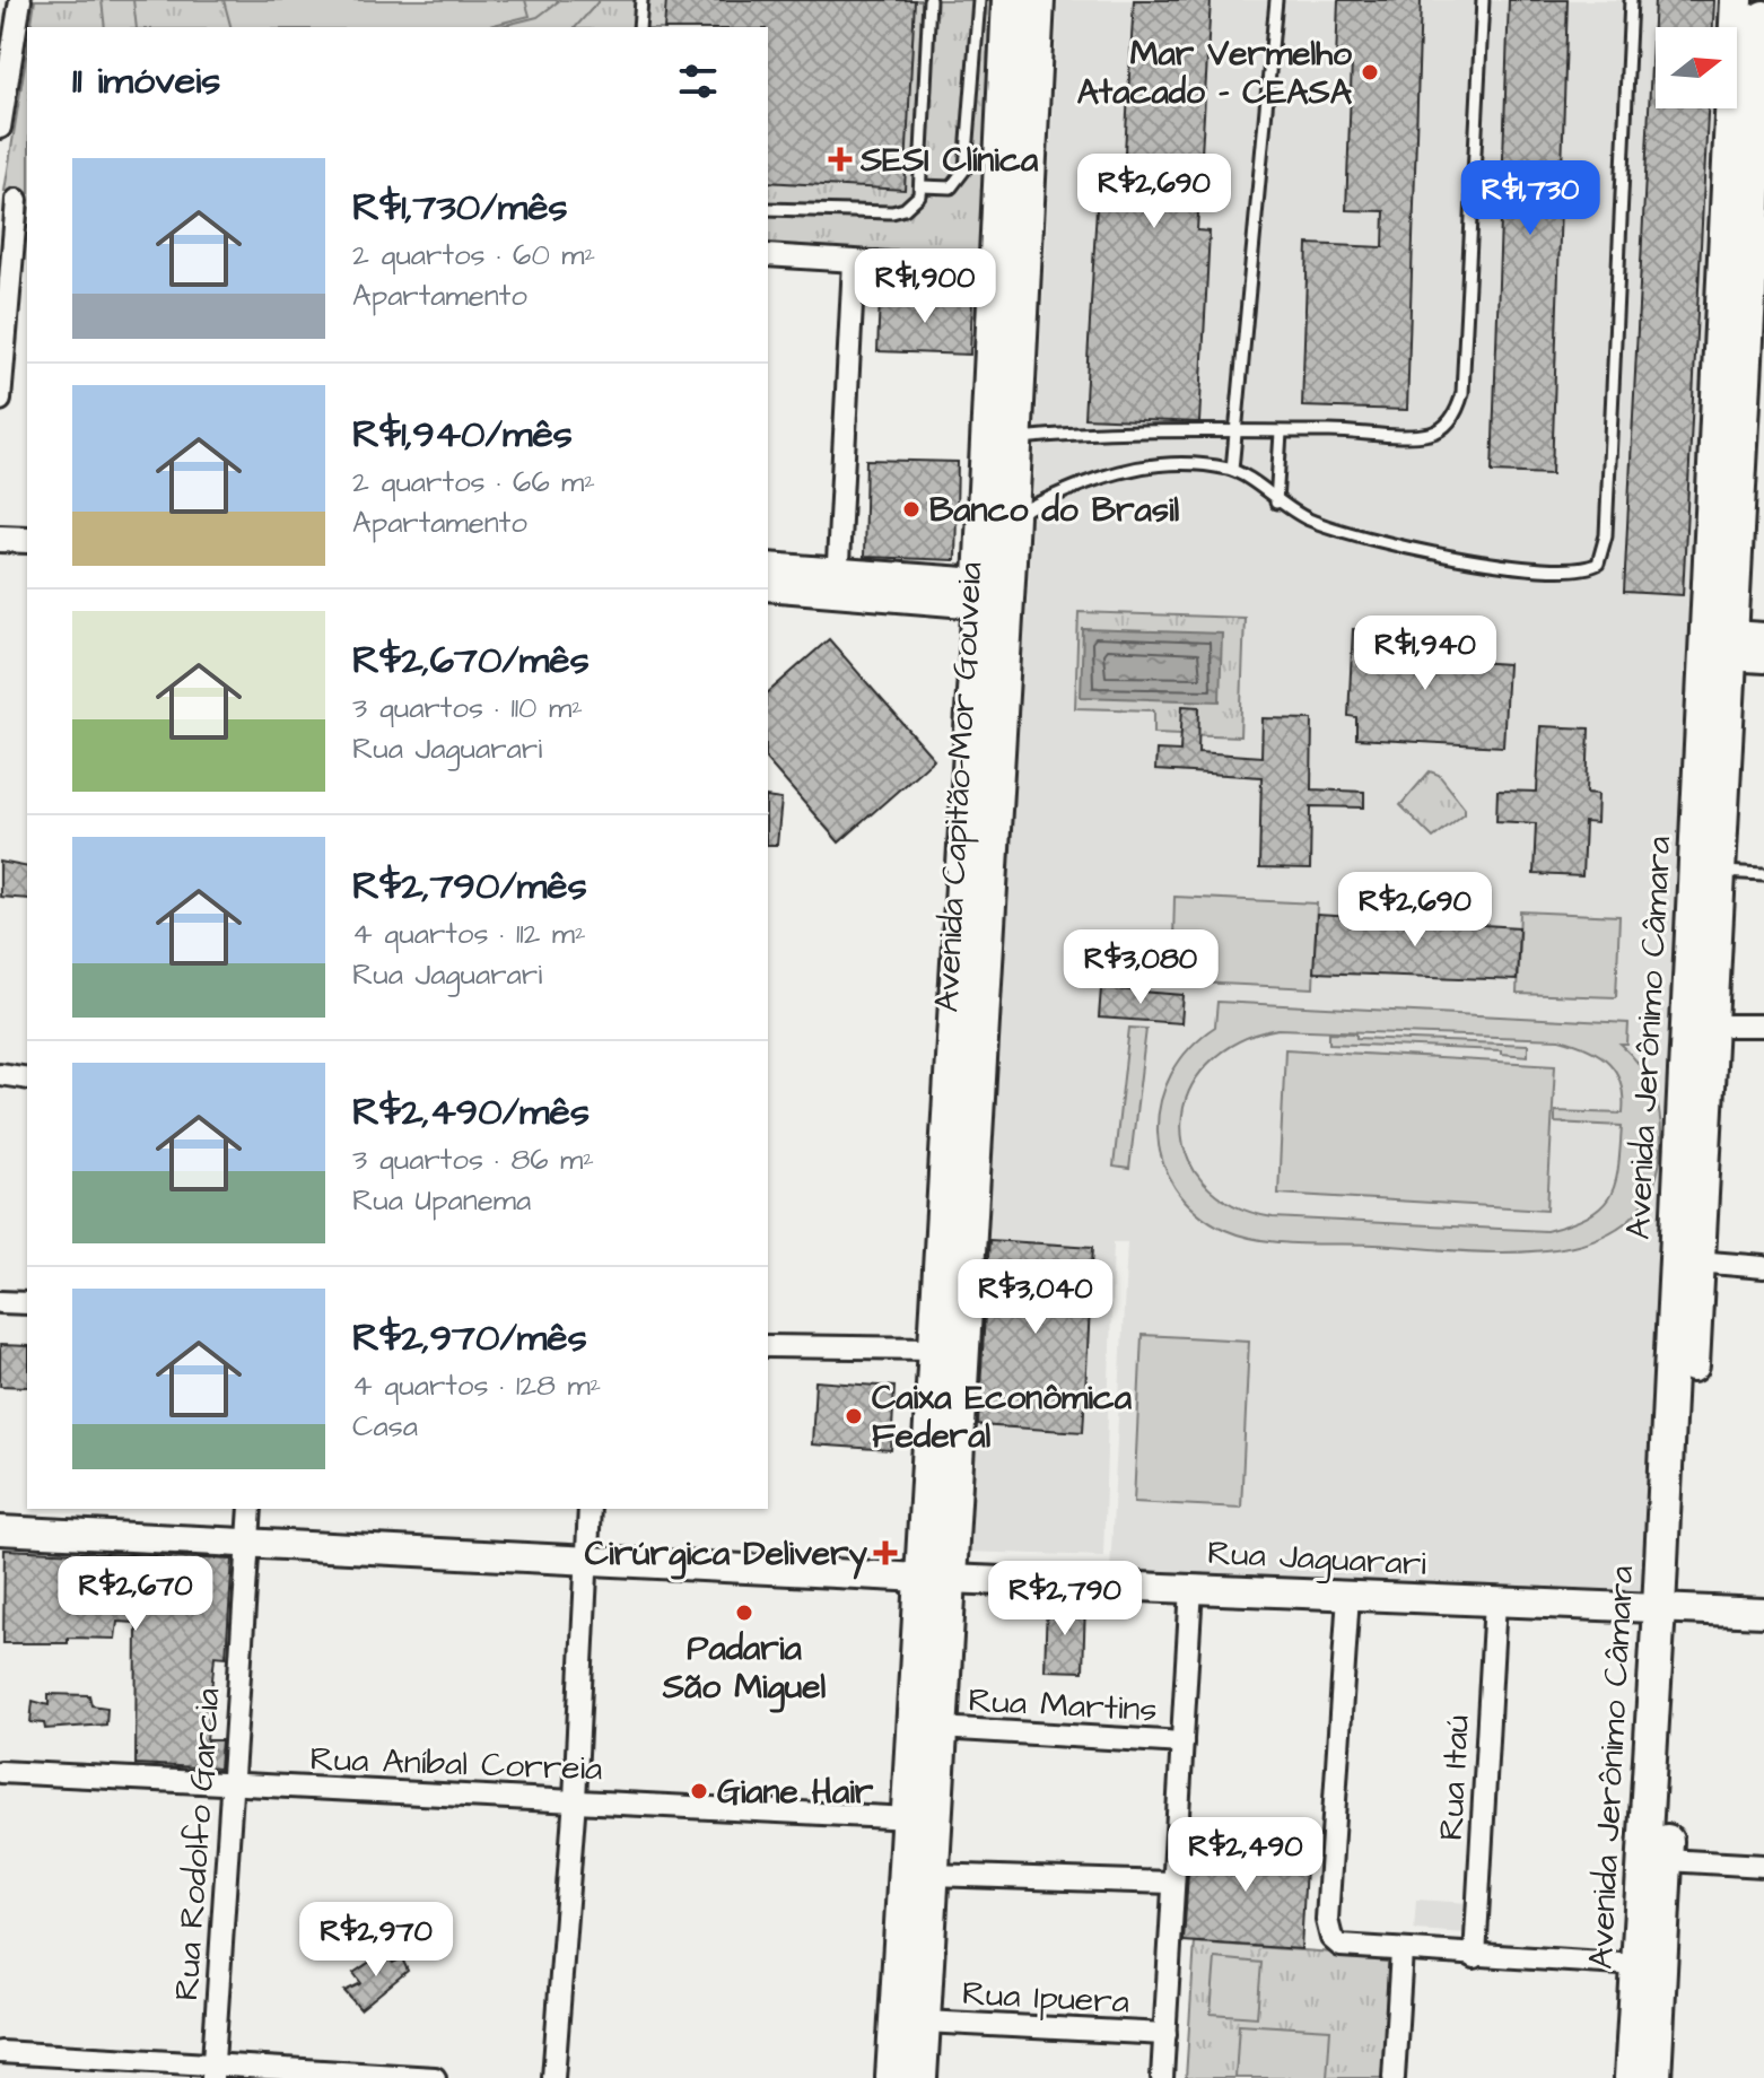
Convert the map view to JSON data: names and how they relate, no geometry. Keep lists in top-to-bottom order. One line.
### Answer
{"streets":{"main road":["Avenida Capitão-Mor Gouveia","Avenida Jerônimo Câmara","Rua Jaguarari"],"street":["Rua Martins","Rua Aníbal Correia","Rua Itaú","Rua Rodolfo Garcia","Rua Ipuera"]},"crossings":[["Avenida Capitão-Mor Gouveia","Rua Jaguarari"],["Avenida Jerônimo Câmara","Rua Jaguarari"],["Rua Jaguarari","Rua Itaú"],["Rua Jaguarari","Rua Rodolfo Garcia"],["Rua Aníbal Correia","Rua Rodolfo Garcia"]],"places":{"other":["Mar Vermelho Atacado - CEASA","Banco do Brasil","Caixa Econômica Federal","Padaria São Miguel","Giane Hair"],"health":["SESI Clínica","Cirúrgica Delivery"]},"north":"right","page":{"heading":"11 imóveis","list":[{"name":"R$1,730/mês","note":"2 quartos · 60 m² · Apartamento"},{"name":"R$1,940/mês","note":"2 quartos · 66 m² · Apartamento"},{"name":"R$2,670/mês","note":"3 quartos · 110 m² · Rua Jaguarari"},{"name":"R$2,790/mês","note":"4 quartos · 112 m² · Rua Jaguarari"},{"name":"R$2,490/mês","note":"3 quartos · 86 m² · Rua Upanema"},{"name":"R$2,970/mês","note":"4 quartos · 128 m² · Casa"}],"price":["R$2,690","R$1,730","R$1,900","R$1,940","R$2,690","R$3,080","R$3,040","R$2,670","R$2,790","R$2,490","R$2,970"]}}
